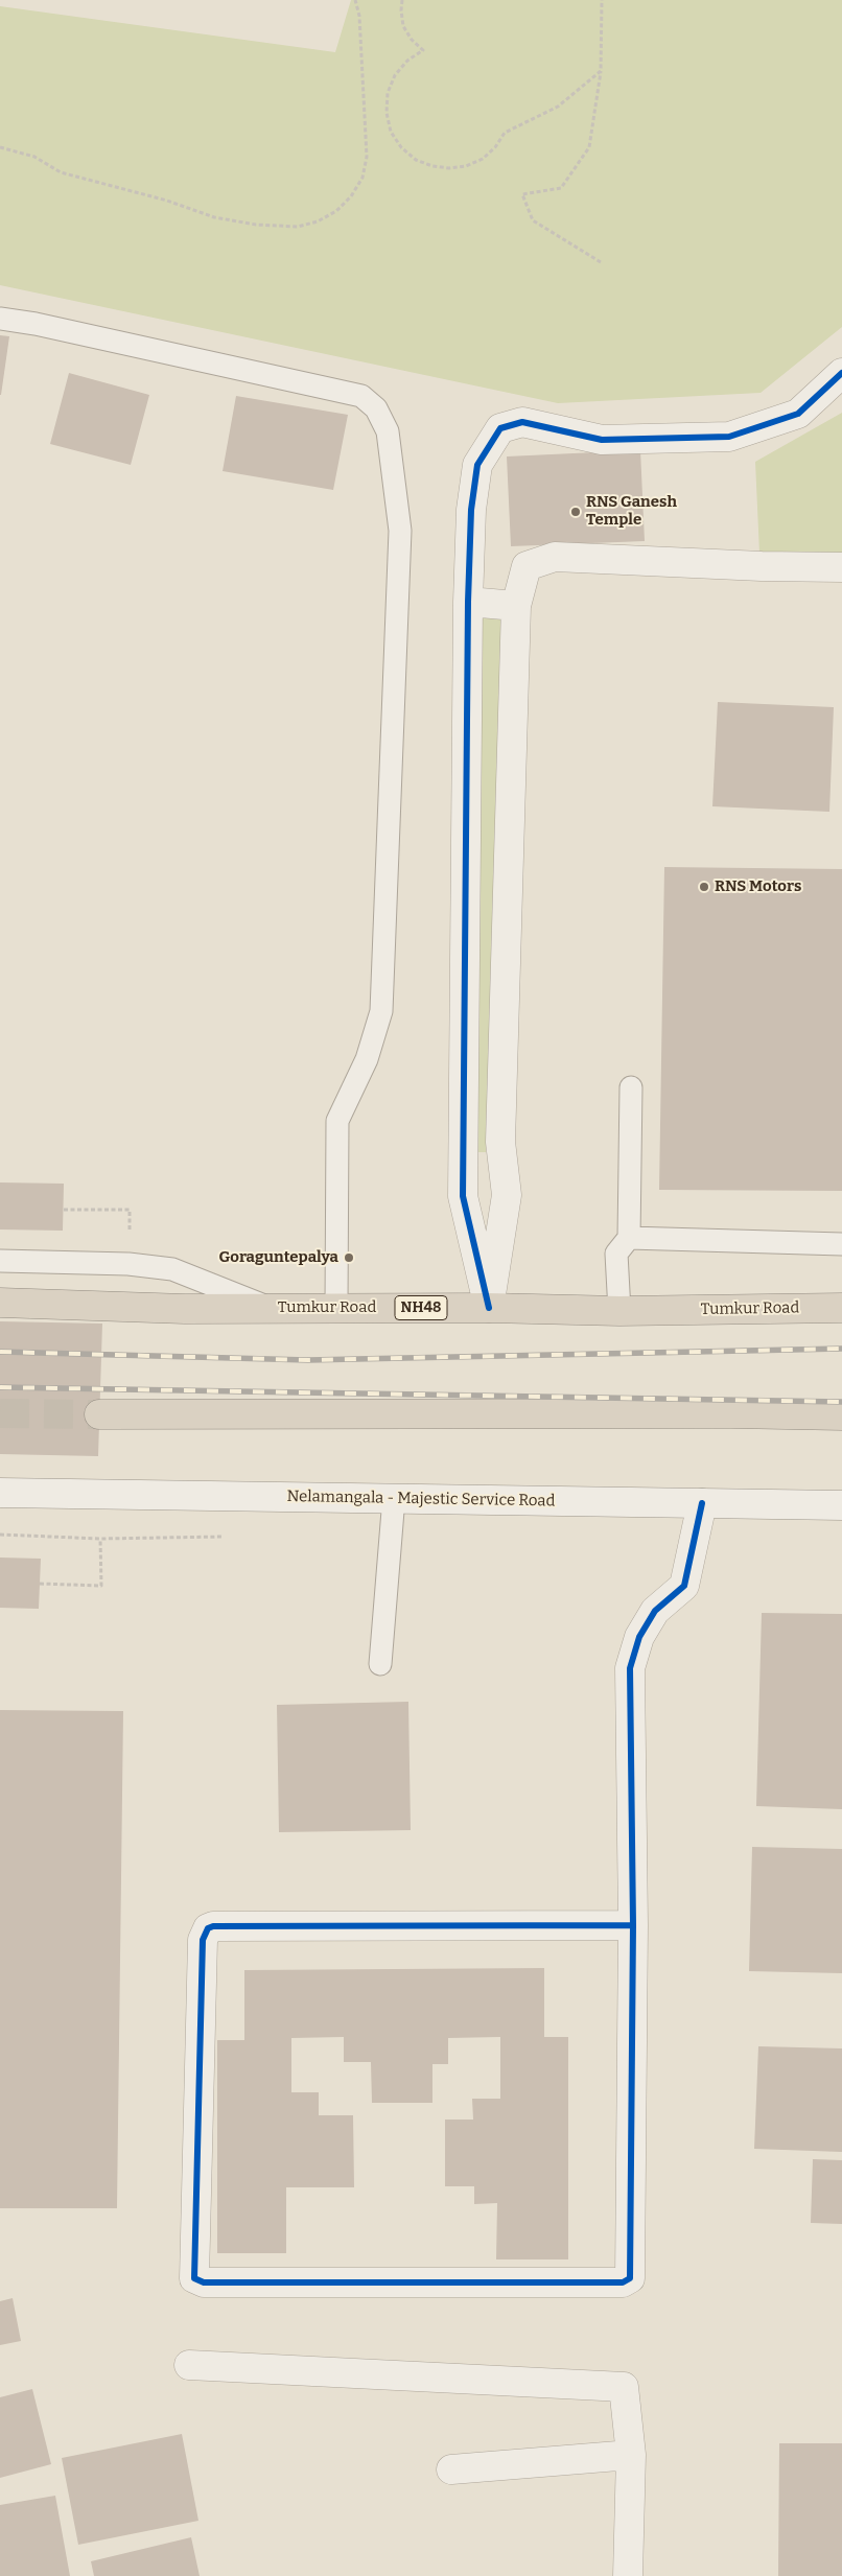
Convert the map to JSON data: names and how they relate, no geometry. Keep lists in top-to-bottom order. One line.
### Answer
{"streets":{"highway":["Tumkur Road","NH48"],"street":["Nelamangala - Majestic Service Road"]},"places":["RNS Ganesh Temple","RNS Motors","Goraguntepalya"]}
